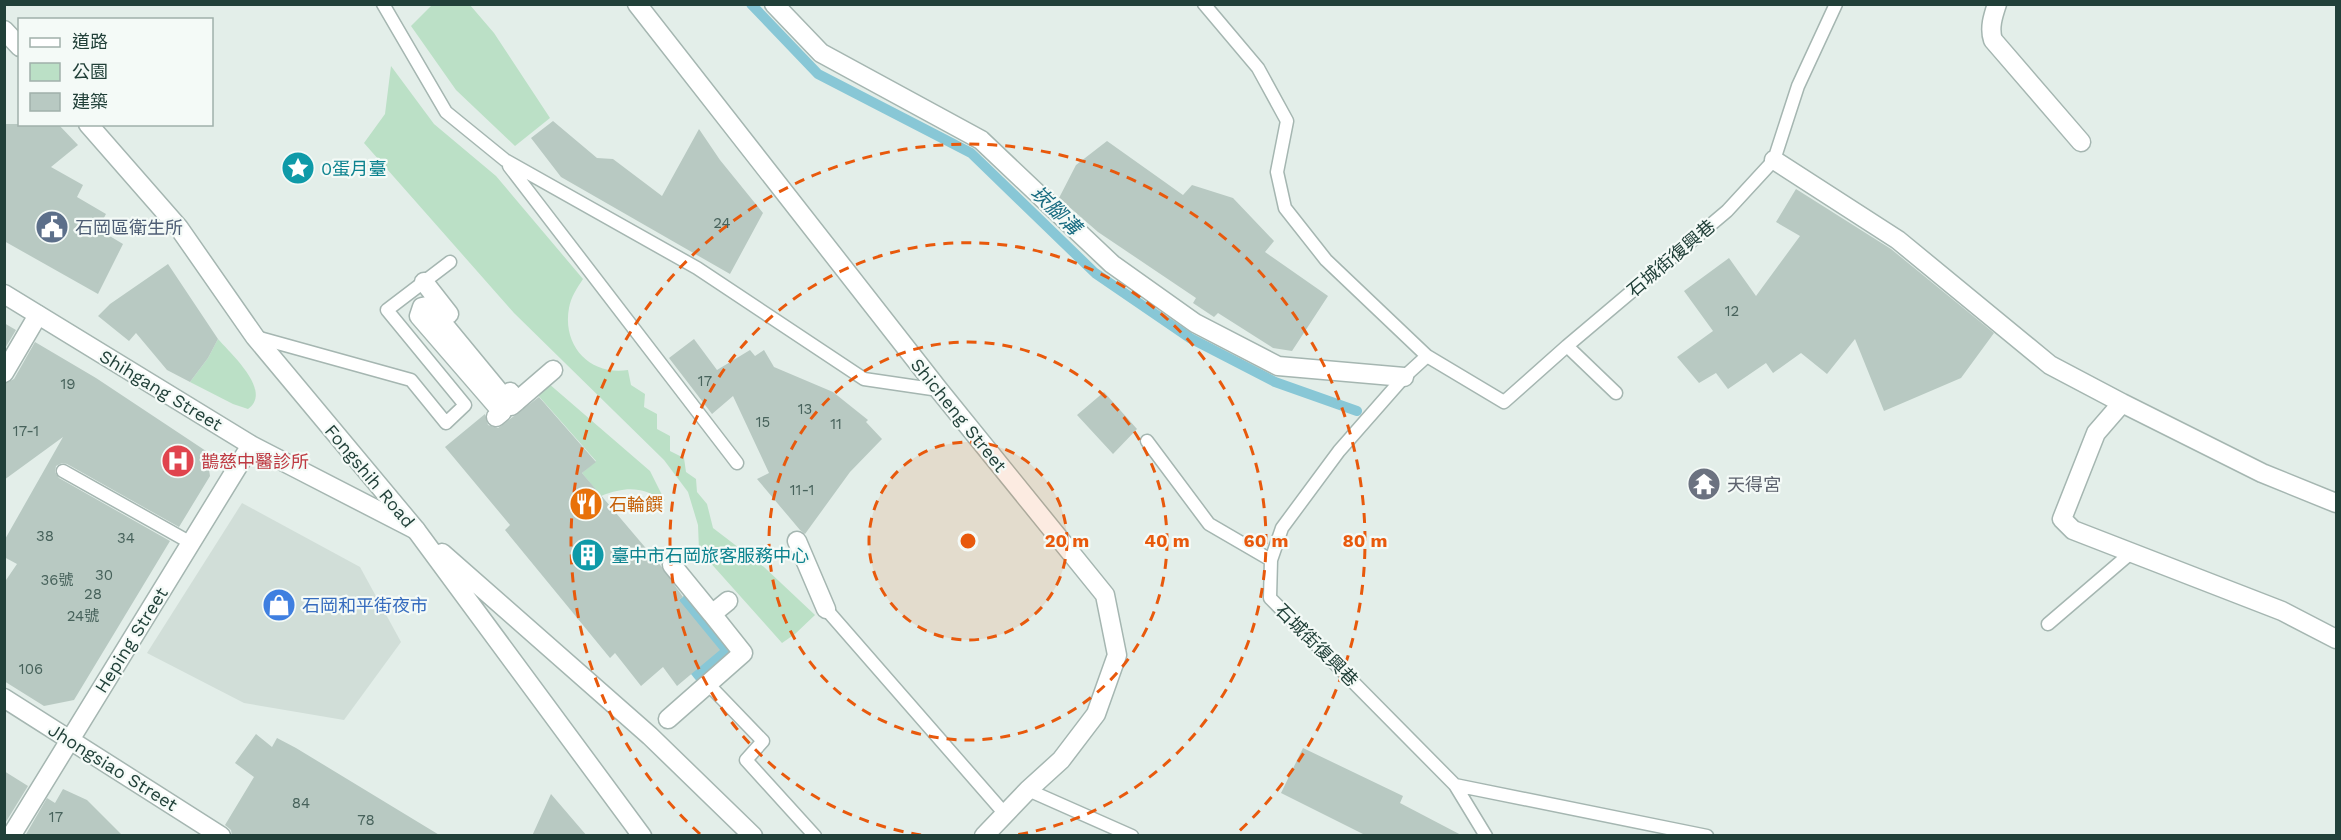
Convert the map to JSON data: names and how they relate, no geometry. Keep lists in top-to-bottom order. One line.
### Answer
{"streets":{"street":["Shihgang Street","Shicheng Street","Fongshih Road","Heping Street","Jhongsiao Street"],"lane":["石城街復興巷"]},"crossings":[["Shihgang Street","Fongshih Road"],["Shihgang Street","Heping Street"],["Heping Street","Jhongsiao Street"]],"water":["崁腳溝"],"places":{"place":["0蛋月臺"],"public building":["石岡區衛生所"],"hospital":["鵲慈中醫診所"],"temple":["天得宮"],"restaurant":["石輪饌"],"building":["臺中市石岡旅客服務中心"],"shop":["石岡和平街夜市"]},"house_numbers":["24","12","17","19","13","15","11","17-1","11-1","38","34","30","36號","28","24號","106","84","17","78"],"legend":["道路","公園","建築"],"rings":["20 m","40 m","60 m","80 m"]}
